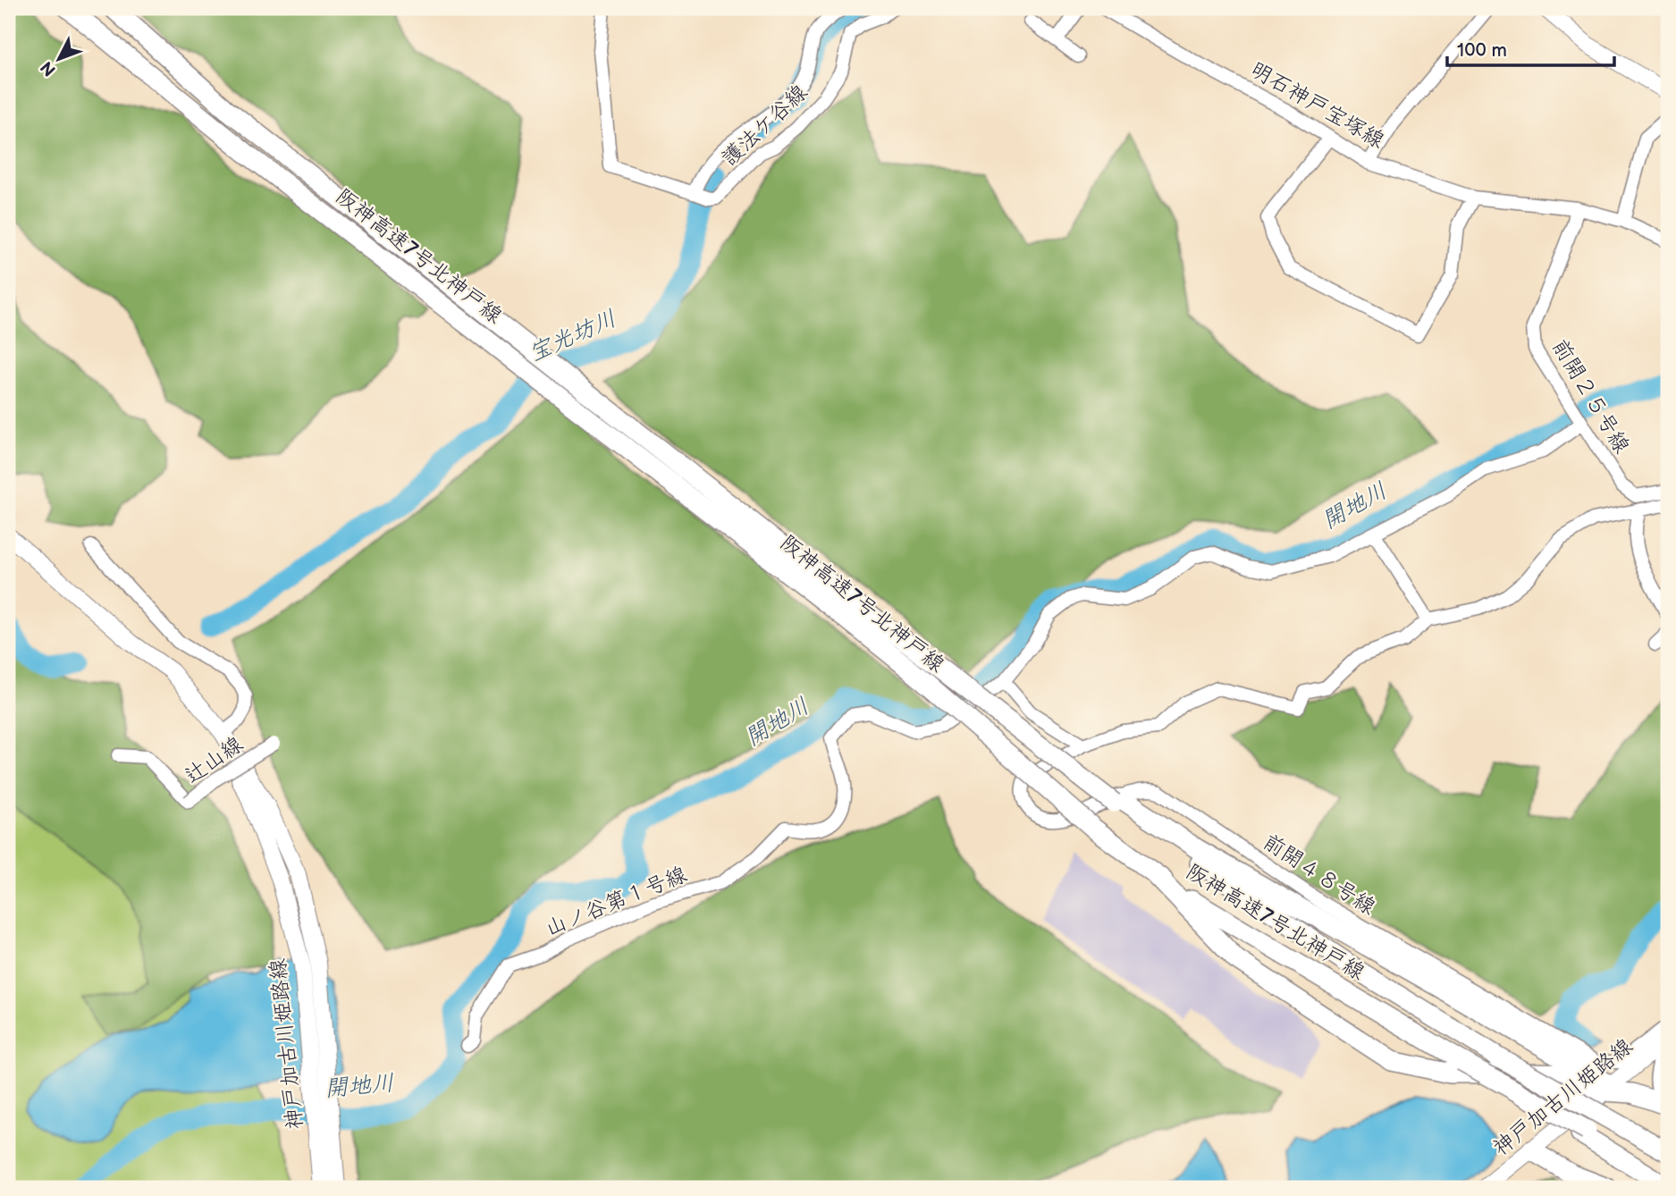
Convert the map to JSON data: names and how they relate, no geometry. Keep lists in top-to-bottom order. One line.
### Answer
{"streets":{"highway":["阪神高速7号北神戸線"],"main road":["神戸加古川姫路線"],"street":["明石神戸宝塚線","護法ケ谷線","前開２５号線","辻山線","前開４８号線","山ノ谷第１号線"]},"crossings":[["明石神戸宝塚線","前開２５号線"]],"water":["宝光坊川","開地川"],"scale_bar":"100 m","north":"bottom left"}
